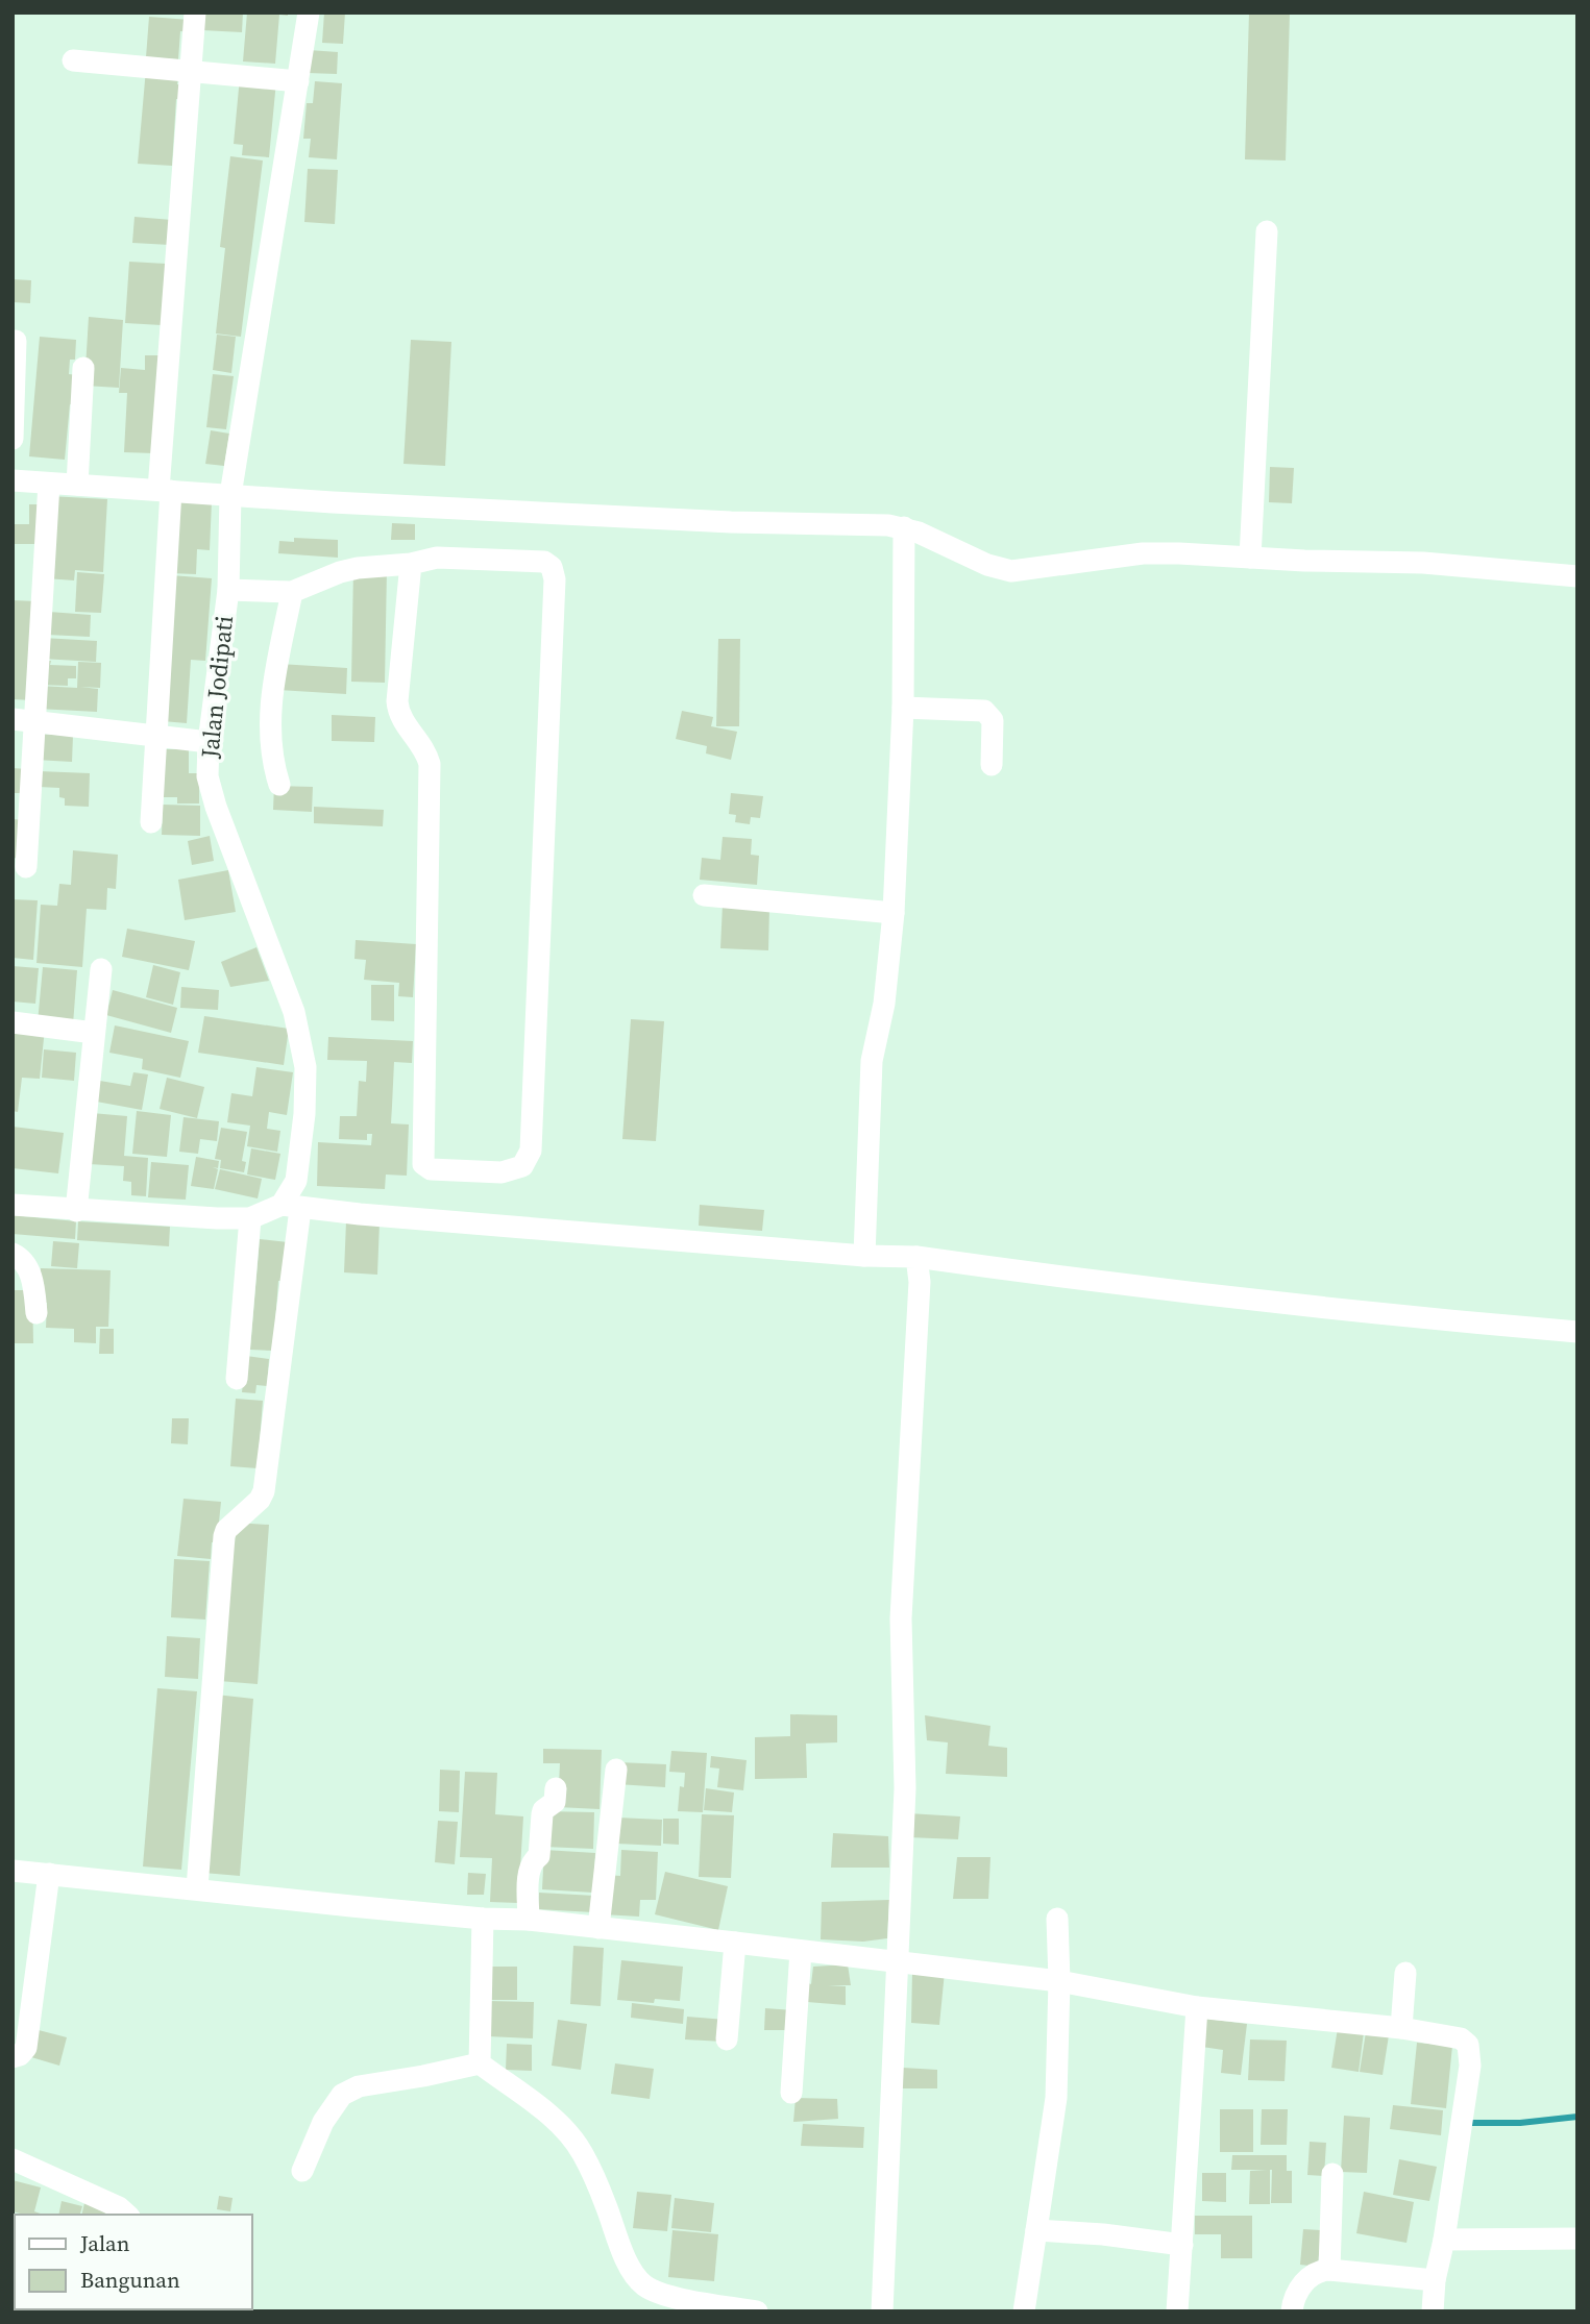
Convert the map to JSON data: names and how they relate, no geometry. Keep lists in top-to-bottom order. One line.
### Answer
{"streets":{"street":["Jalan Jodipati"]},"legend":["Jalan","Bangunan"]}
